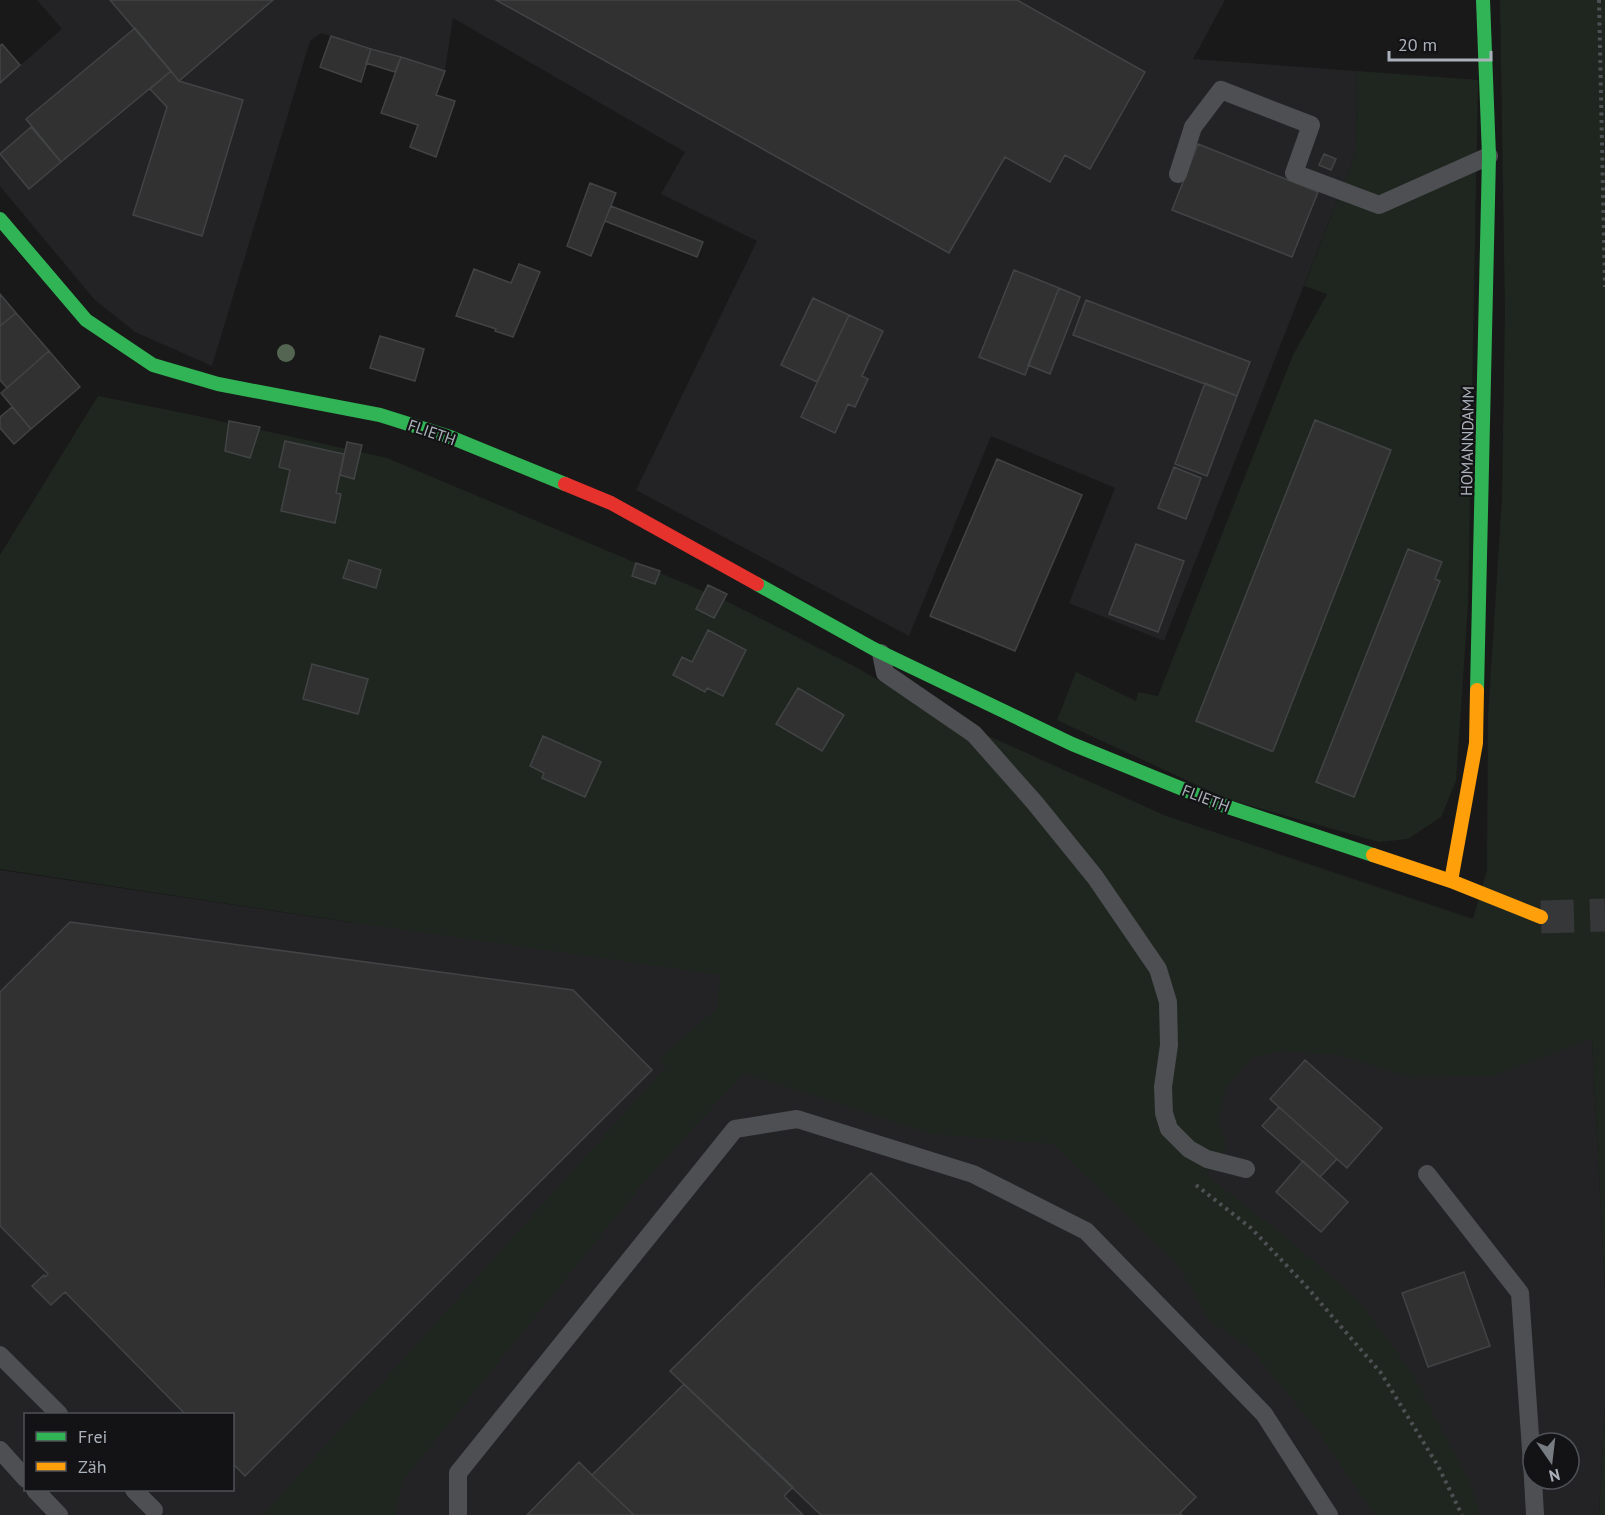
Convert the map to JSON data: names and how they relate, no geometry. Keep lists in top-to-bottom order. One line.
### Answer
{"streets":{"street":["FLIETH","HOMANNDAMM"]},"crossings":[["FLIETH","HOMANNDAMM"]],"legend":["Frei","Zäh"],"scale_bar":"20 m","north":"bottom"}
